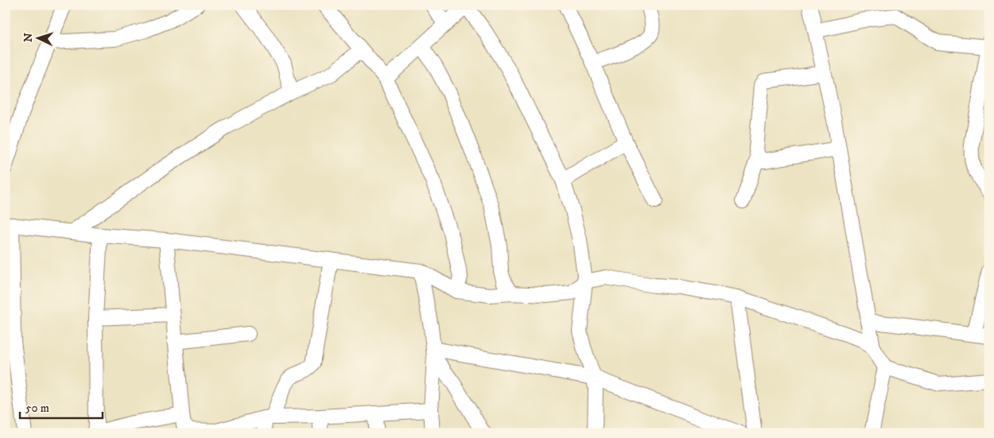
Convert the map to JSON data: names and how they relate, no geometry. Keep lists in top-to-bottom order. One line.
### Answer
{"scale_bar":"50 m","north":"left"}
